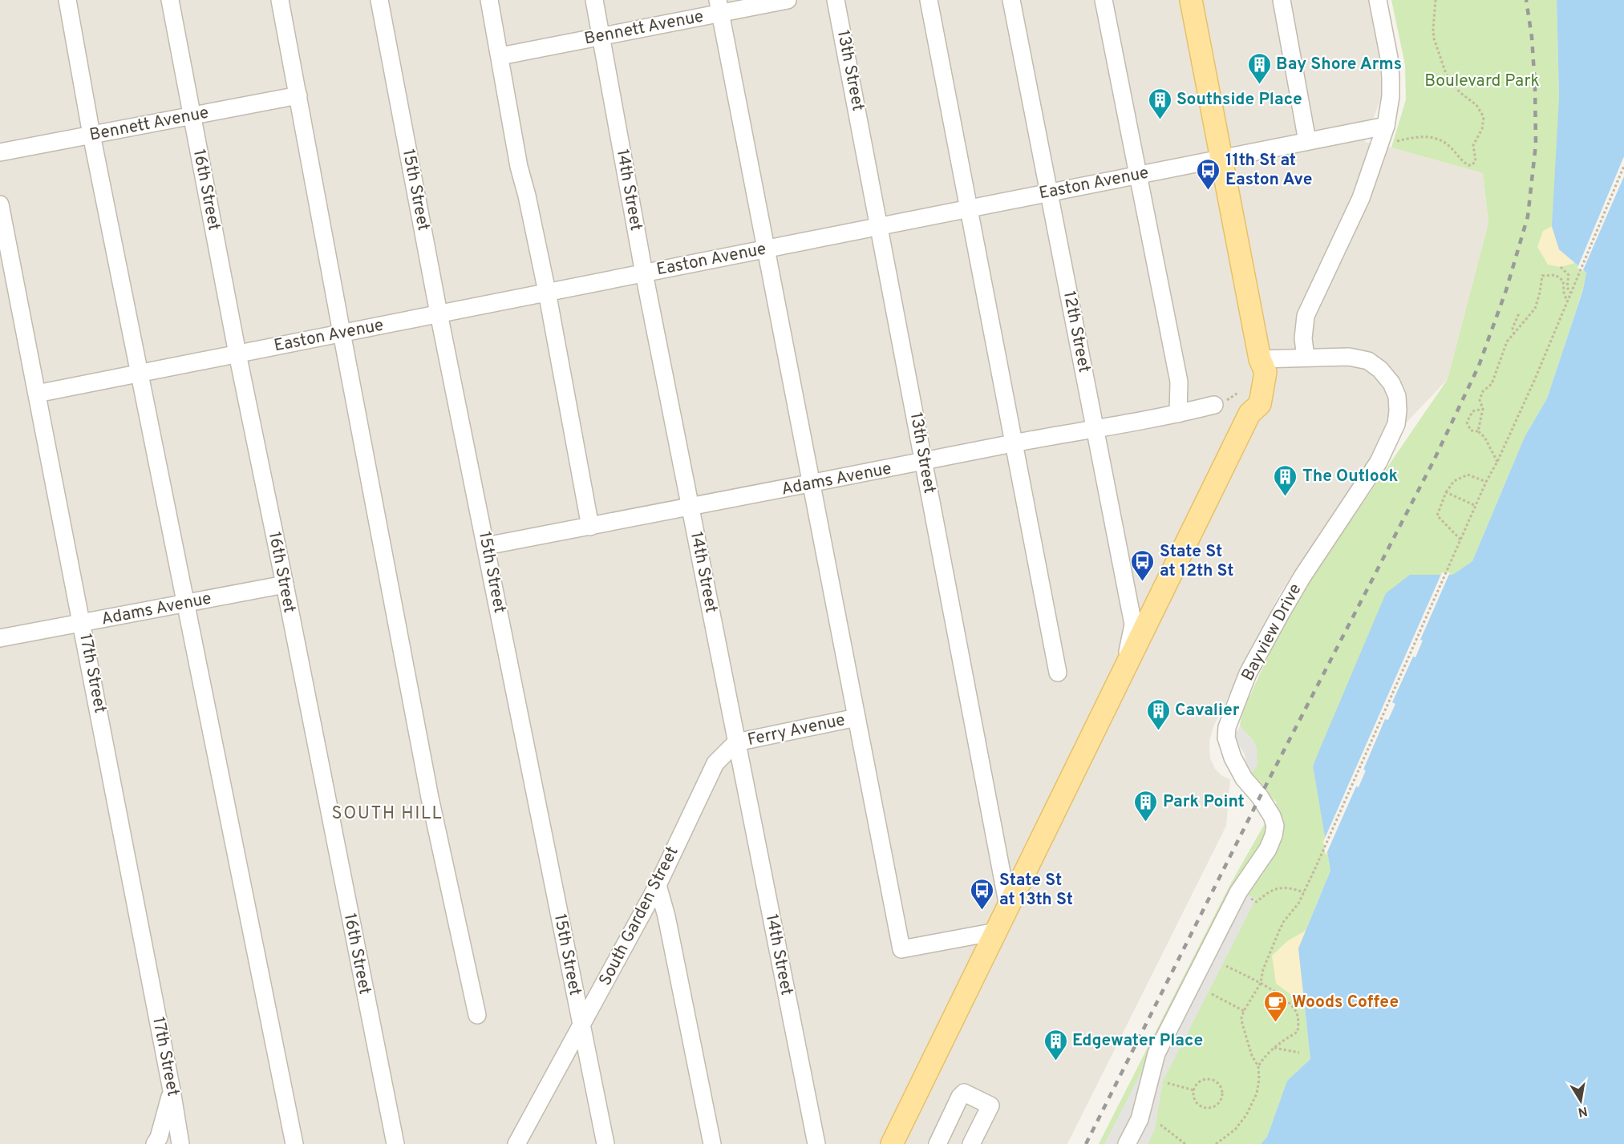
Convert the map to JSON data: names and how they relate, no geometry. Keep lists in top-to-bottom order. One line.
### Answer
{"streets":{"street":["Bennett Avenue","13th Street","Easton Avenue","16th Street","15th Street","14th Street","12th Street","Adams Avenue","Bayview Drive","17th Street","Ferry Avenue","South Garden Street"]},"crossings":[["Bennett Avenue","16th Street"],["Bennett Avenue","14th Street"],["13th Street","Easton Avenue"],["13th Street","Adams Avenue"],["Easton Avenue","16th Street"],["Easton Avenue","15th Street"],["Easton Avenue","14th Street"],["Easton Avenue","12th Street"],["Easton Avenue","17th Street"],["16th Street","Adams Avenue"],["15th Street","Adams Avenue"],["15th Street","South Garden Street"],["14th Street","Adams Avenue"],["14th Street","Ferry Avenue"],["14th Street","South Garden Street"],["12th Street","Adams Avenue"],["Adams Avenue","17th Street"],["Ferry Avenue","South Garden Street"]],"districts":["SOUTH HILL"],"parks":["Boulevard Park"],"places":{"building":["Bay Shore Arms","Southside Place","The Outlook","Cavalier","Park Point","Edgewater Place"],"bus stop":["11th St at Easton Ave","State St at 12th St","State St at 13th St"],"cafe":["Woods Coffee"]},"north":"bottom"}
